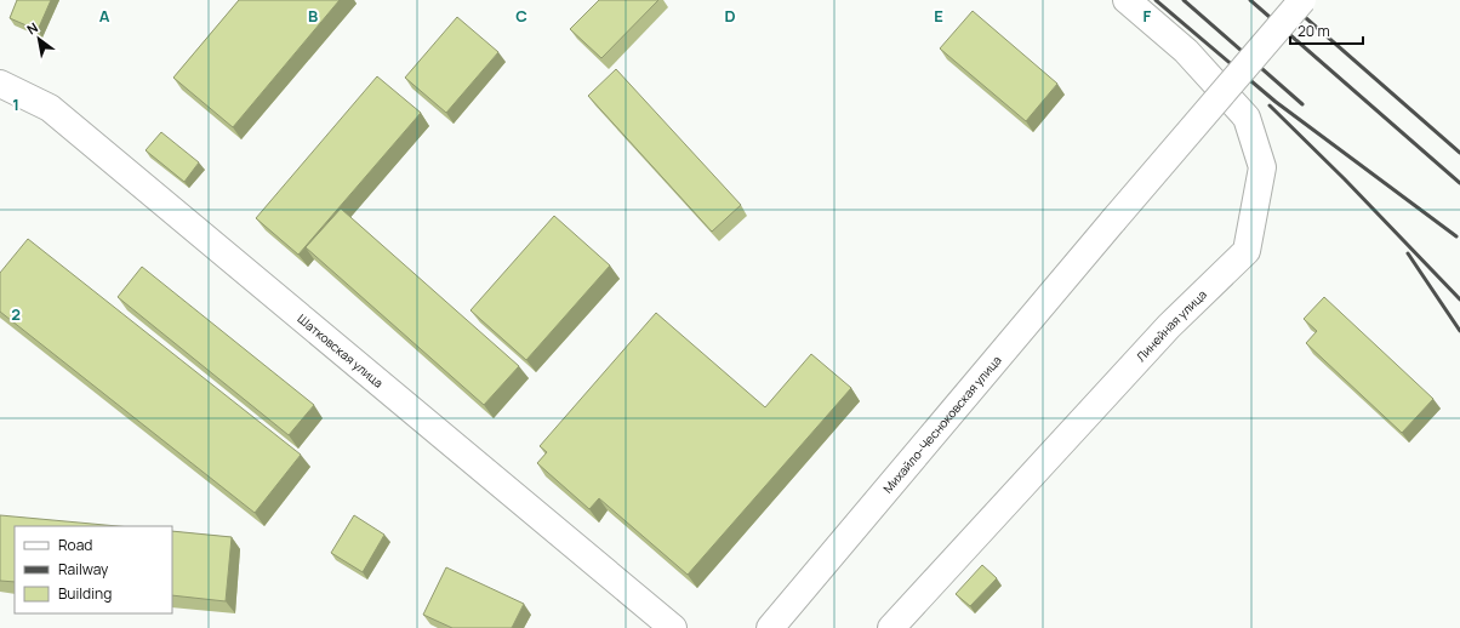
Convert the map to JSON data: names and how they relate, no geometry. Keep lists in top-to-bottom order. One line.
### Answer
{"streets":{"street":["Линейная улица","Шатковская улица","Михайло-Чесноковская улица"]},"legend":["Road","Railway","Building"],"scale_bar":"20 m","north":"top left","grid":{"columns":["A","B","C","D","E","F"],"rows":["1","2"]}}
